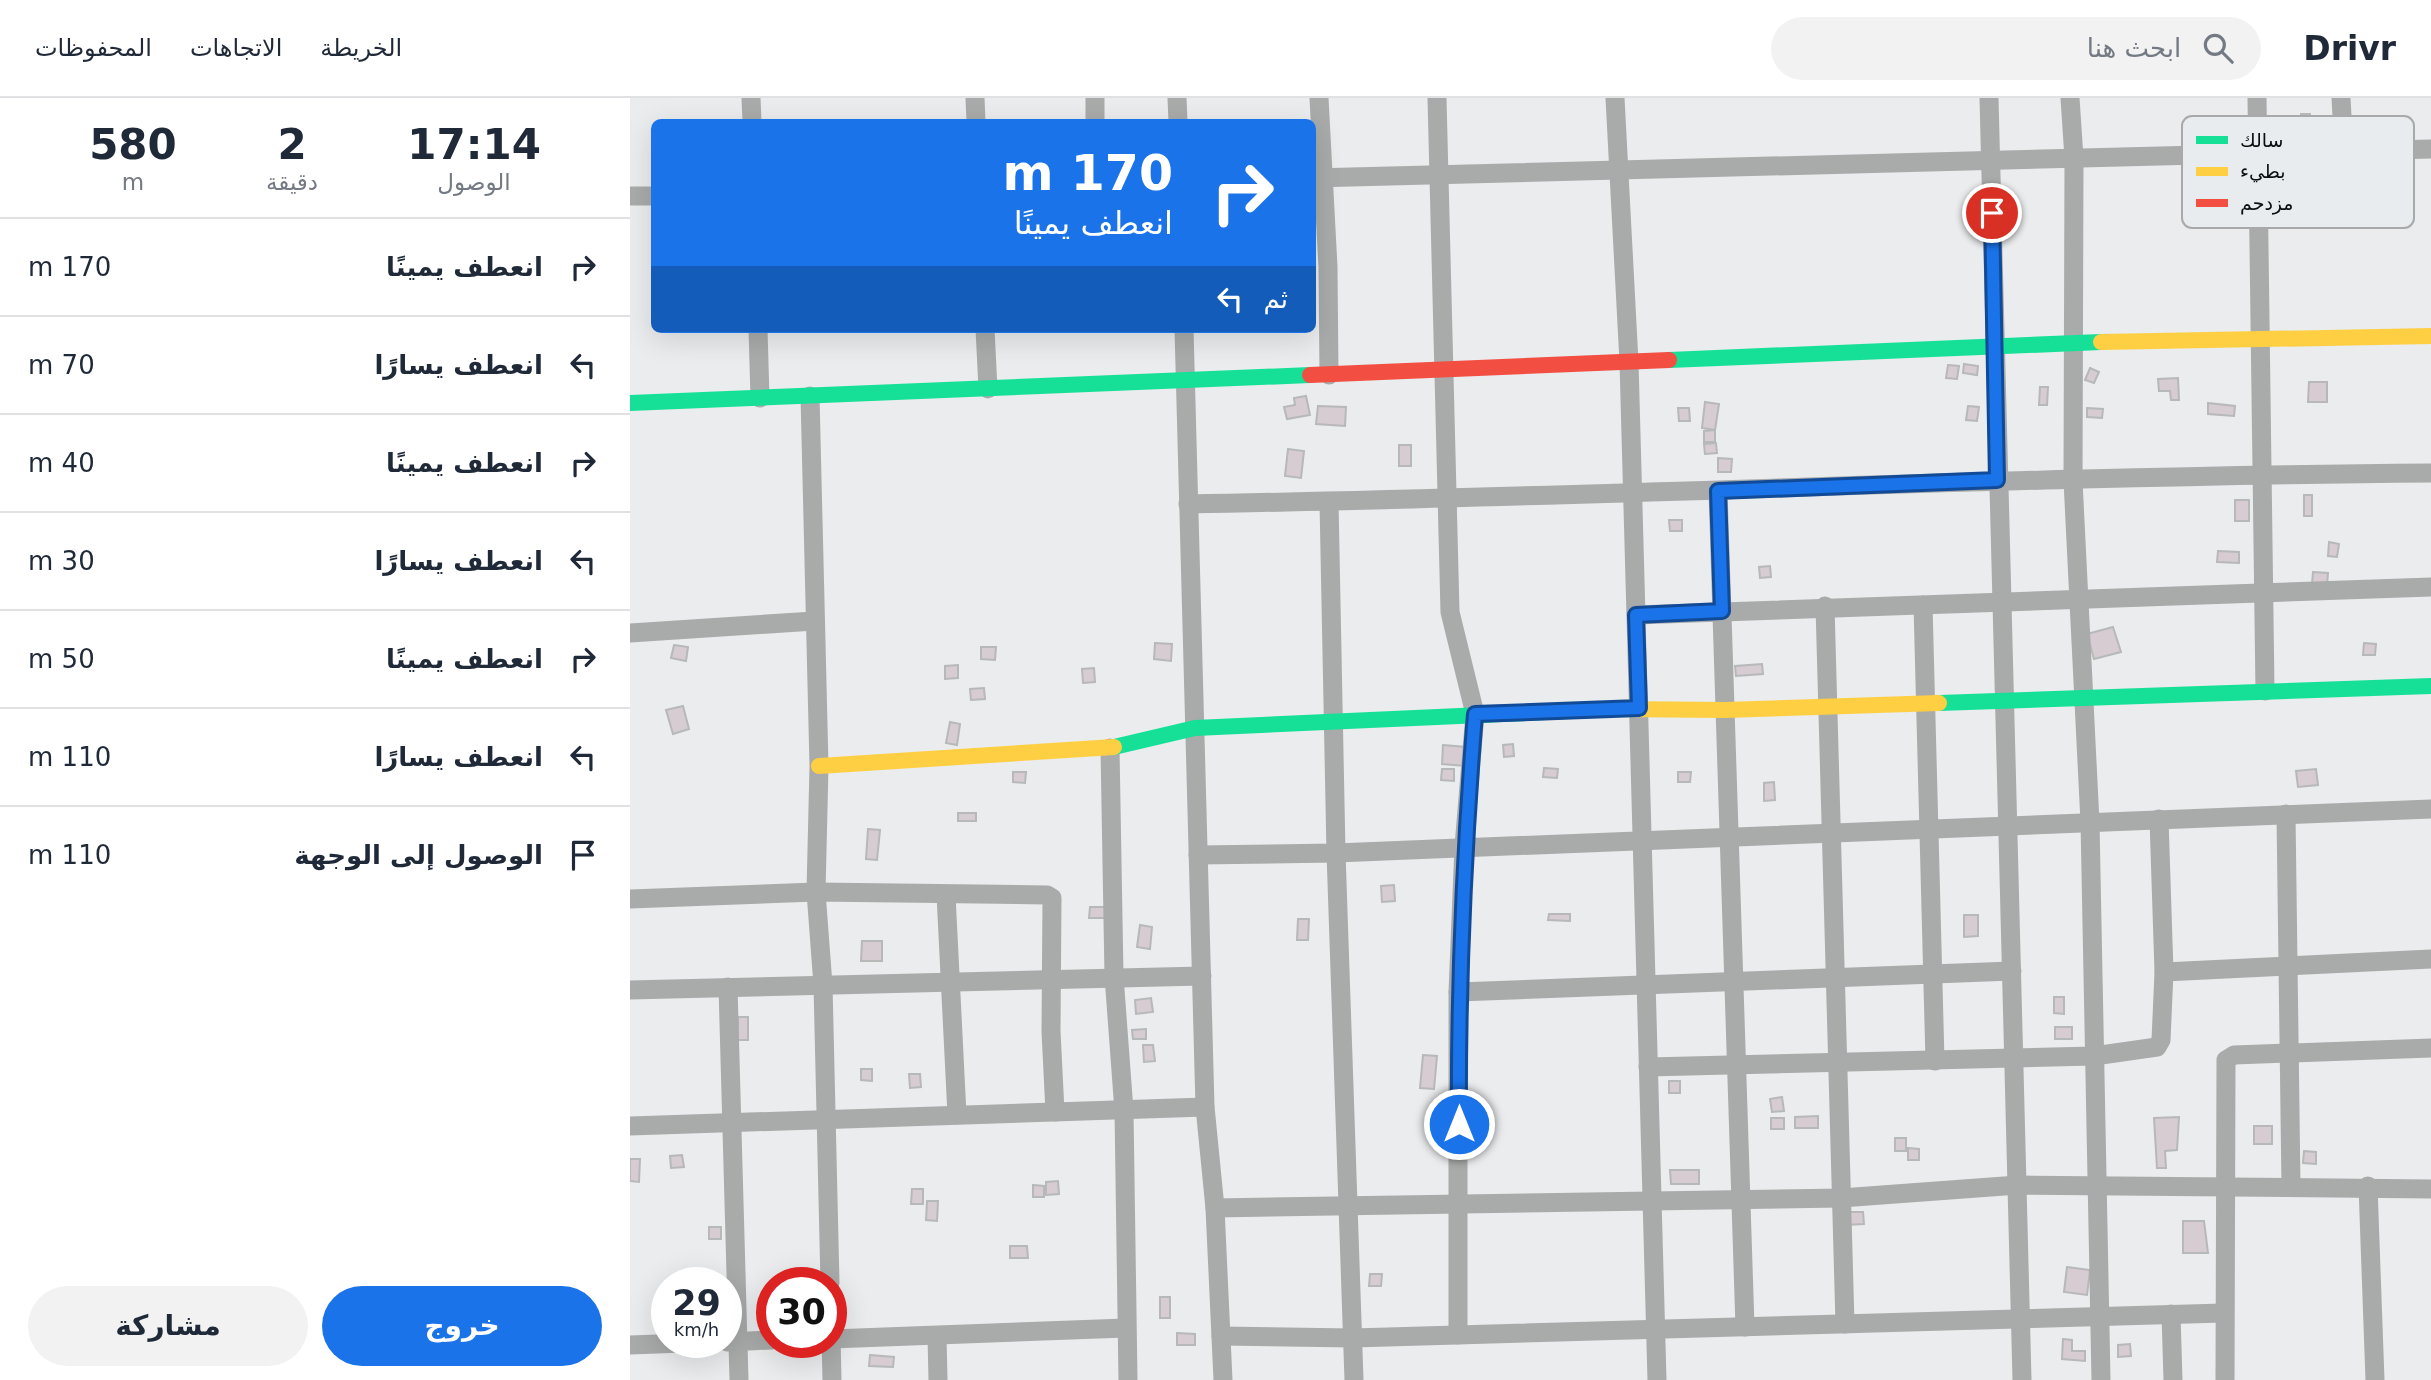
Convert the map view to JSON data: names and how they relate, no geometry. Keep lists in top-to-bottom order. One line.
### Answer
{"legend":["سالك","بطيء","مزدحم"],"page":{"header":"Drivr","search":"ابحث هنا","nav":["الخريطة","الاتجاهات","المحفوظات"],"eta":["17:14","الوصول","2","دقيقة","580","m"],"turn":["170 m","انعطف يمينًا"],"list":[{"name":"انعطف يمينًا","value":"170 m"},{"name":"انعطف يسارًا","value":"70 m"},{"name":"انعطف يمينًا","value":"40 m"},{"name":"انعطف يسارًا","value":"30 m"},{"name":"انعطف يمينًا","value":"50 m"},{"name":"انعطف يسارًا","value":"110 m"},{"name":"الوصول إلى الوجهة","value":"110 m"}],"then":"ثم","speed":"29 km/h","limit":"30","buttons":["خروج","مشاركة"]}}
